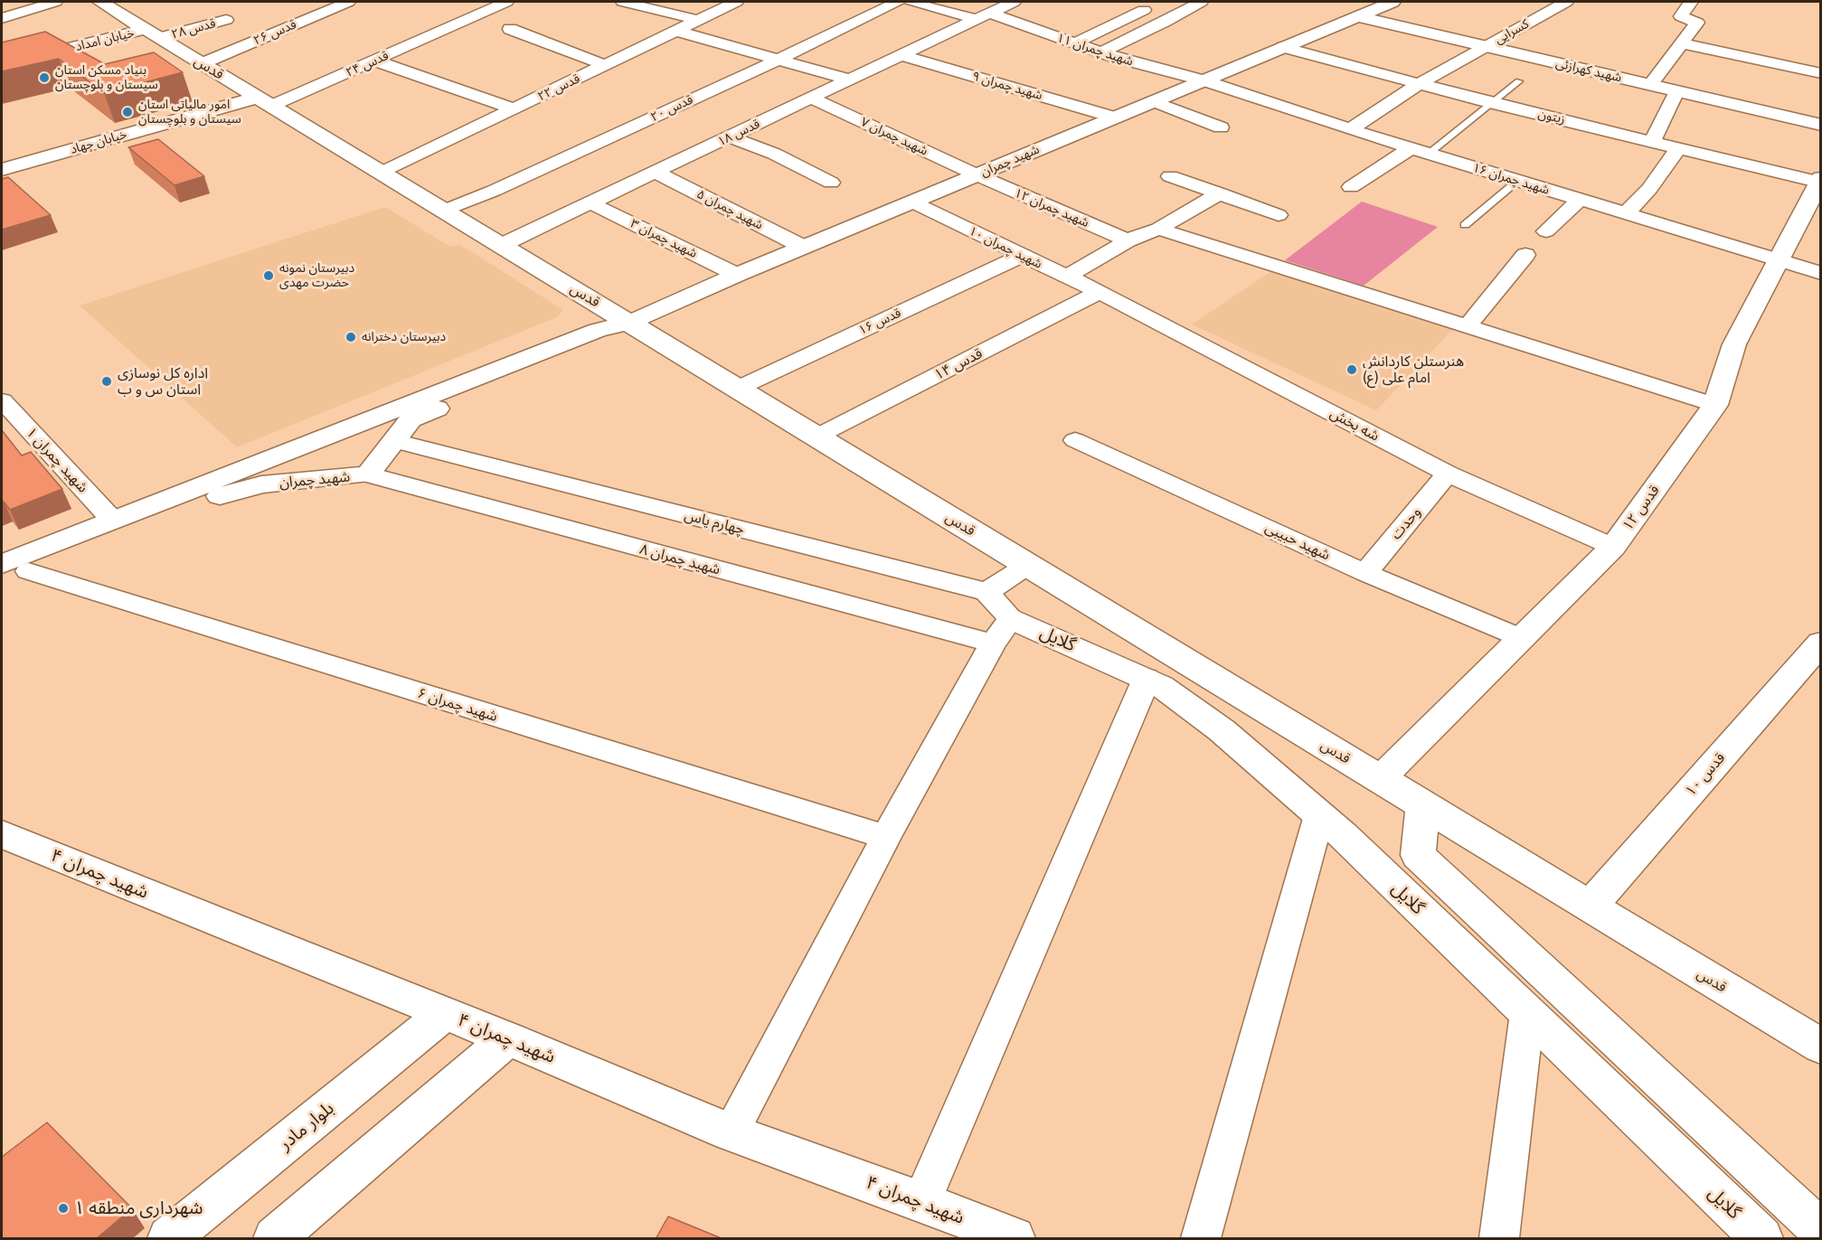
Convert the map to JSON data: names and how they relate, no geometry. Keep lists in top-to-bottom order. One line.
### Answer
{"streets":{"street":["قدس ۲۸","کسرایی","قدس ۲۶","خیابان امداد","شهید چمران ۱۱","قدس ۲۴","قدس","شهید کهرازئی","شهید چمران ۹","قدس ۲۲","قدس ۲۰","زیتون","قدس ۱۸","شهید چمران ۷","خیابان جهاد","شهید چمران","شهید چمران ۱۶","شهید چمران ۱۲","شهید چمران ۵","شهید چمران ۳","شهید چمران ۱۰","قدس ۱۶","قدس ۱۴","شه بخش","شهید چمران ۱","قدس ۱۲","چهارم یاس","وحدت","شهید حبیبی","شهید چمران ۸","گلایل","شهید چمران ۶","قدس ۱۰","شهید چمران ۴","بلوار مادر"]},"crossings":[["قدس ۲۸","خیابان امداد"],["قدس ۲۸","قدس"],["کسرایی","شهید کهرازئی"],["کسرایی","زیتون"],["کسرایی","شهید چمران ۱۶"],["قدس ۲۶","قدس"],["خیابان امداد","قدس"],["شهید چمران ۱۱","قدس ۱۸"],["شهید چمران ۱۱","شهید چمران"],["شهید چمران ۱۱","شهید چمران ۱۶"],["قدس ۲۴","قدس"],["قدس ۲۴","خیابان جهاد"],["قدس","قدس ۲۲"],["قدس","قدس ۲۰"],["قدس","قدس ۱۸"],["قدس","خیابان جهاد"],["قدس","شهید چمران"],["قدس","قدس ۱۶"],["قدس","قدس ۱۴"],["قدس","قدس ۱۲"],["قدس","قدس ۱۰"],["شهید کهرازئی","شهید چمران"],["شهید چمران ۹","قدس ۱۸"],["شهید چمران ۹","شهید چمران"],["زیتون","شهید چمران"],["زیتون","قدس ۱۲"],["قدس ۱۸","شهید چمران ۷"],["قدس ۱۸","شهید چمران ۵"],["قدس ۱۸","شهید چمران ۳"],["شهید چمران ۷","شهید چمران"],["شهید چمران ۷","شهید چمران ۱۲"],["شهید چمران","شهید چمران ۱۶"],["شهید چمران","شهید چمران ۱۲"],["شهید چمران","شهید چمران ۵"],["شهید چمران","شهید چمران ۳"],["شهید چمران","شهید چمران ۱۰"],["شهید چمران","شهید چمران ۱"],["شهید چمران","چهارم یاس"],["شهید چمران","شهید چمران ۸"],["شهید چمران","شهید چمران ۶"],["شهید چمران ۱۶","قدس ۱۲"],["شهید چمران ۱۰","قدس ۱۶"],["شهید چمران ۱۰","قدس ۱۴"],["شهید چمران ۱۰","شه بخش"],["قدس ۱۴","شه بخش"],["شه بخش","قدس ۱۲"],["شه بخش","وحدت"],["قدس ۱۲","شهید حبیبی"],["وحدت","شهید حبیبی"],["شهید چمران ۸","گلایل"],["شهید چمران ۴","بلوار مادر"]],"places":["بنیاد مسکن استان سیستان و بلوچستان","امور مالیاتی استان سیستان و بلوچستان","دبیرستان نمونه حضرت مهدی","دبیرستان دخترانه","هنرستلن کاردانش امام علی (ع)","اداره کل نوسازی استان س و ب","شهرداری منطقه ۱"]}
